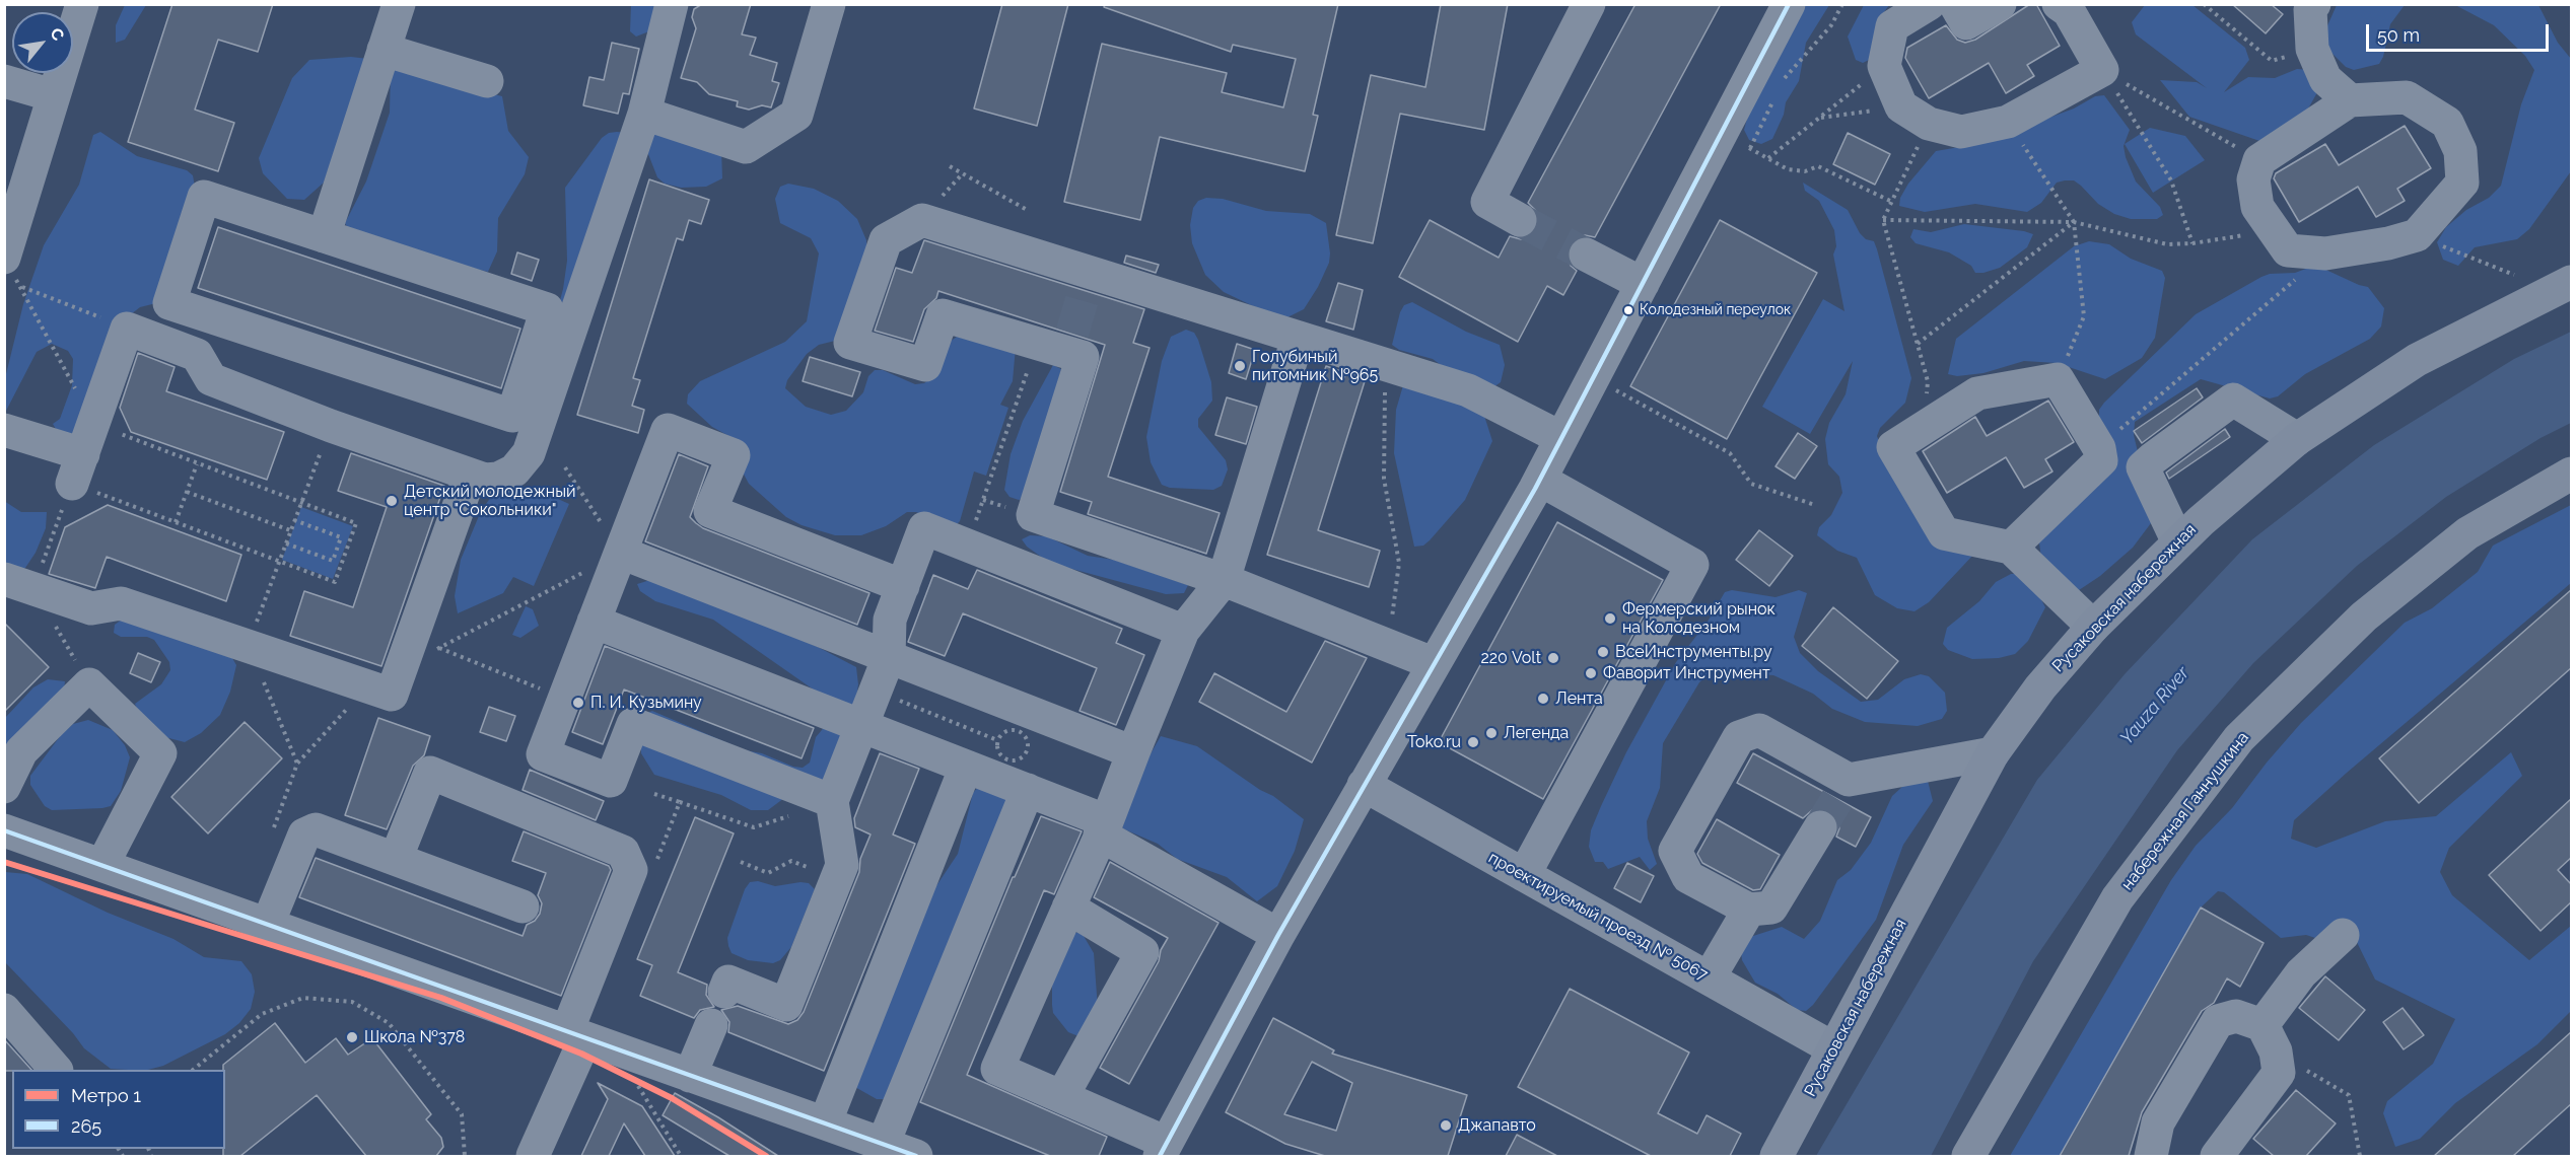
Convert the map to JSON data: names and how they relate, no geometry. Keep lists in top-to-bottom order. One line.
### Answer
{"streets":{"main road":["Русаковская набережная","набережная Ганнушкина"],"street":["проектируемый проезд № 5067"]},"crossings":[["Русаковская набережная","проектируемый проезд № 5067"]],"water":["Yauza River"],"places":["Колодезный переулок","Голубиный питомник №965","Детский молодежный центр \"Сокольники\"","Фермерский рынок на Колодезном","ВсеИнструменты.ру","220 Volt","Фаворит Инструмент","Лента","П. И. Кузьмину","Легенда","Toko.ru","Школа №378","Джапавто"],"lines":["transit line 265","metro line 1"],"legend":["Метро 1","265"],"scale_bar":"50 m","north":"top right"}
